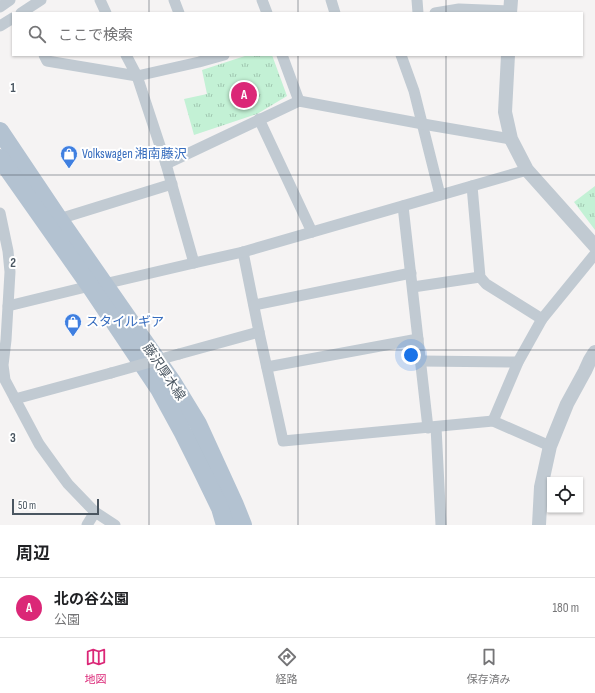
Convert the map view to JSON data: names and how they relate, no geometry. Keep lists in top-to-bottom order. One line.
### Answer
{"streets":{"main road":["藤沢厚木線"]},"places":{"shop":["Volkswagen 湘南藤沢","スタイルギア"]},"scale_bar":"50 m","page":{"search":"ここで検索","pins":"A","scale":"50 m","heading":"周辺","list":[{"mark":"A","name":"北の谷公園","note":"公園","value":"180 m"}],"nav":["地図","経路","保存済み"]},"grid":{"rows":["1","2","3"]}}
